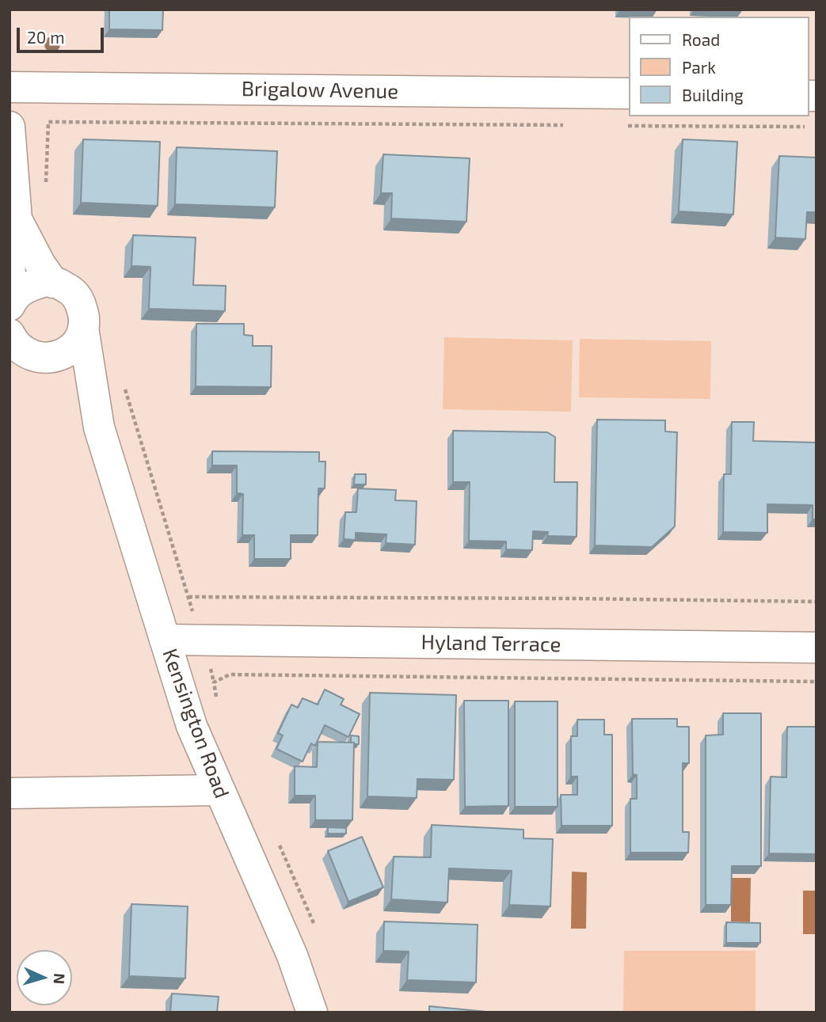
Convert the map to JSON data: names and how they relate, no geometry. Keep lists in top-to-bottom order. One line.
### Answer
{"streets":{"street":["Brigalow Avenue","Hyland Terrace","Kensington Road"]},"crossings":[["Hyland Terrace","Kensington Road"]],"legend":["Road","Park","Building"],"scale_bar":"20 m","north":"right"}
